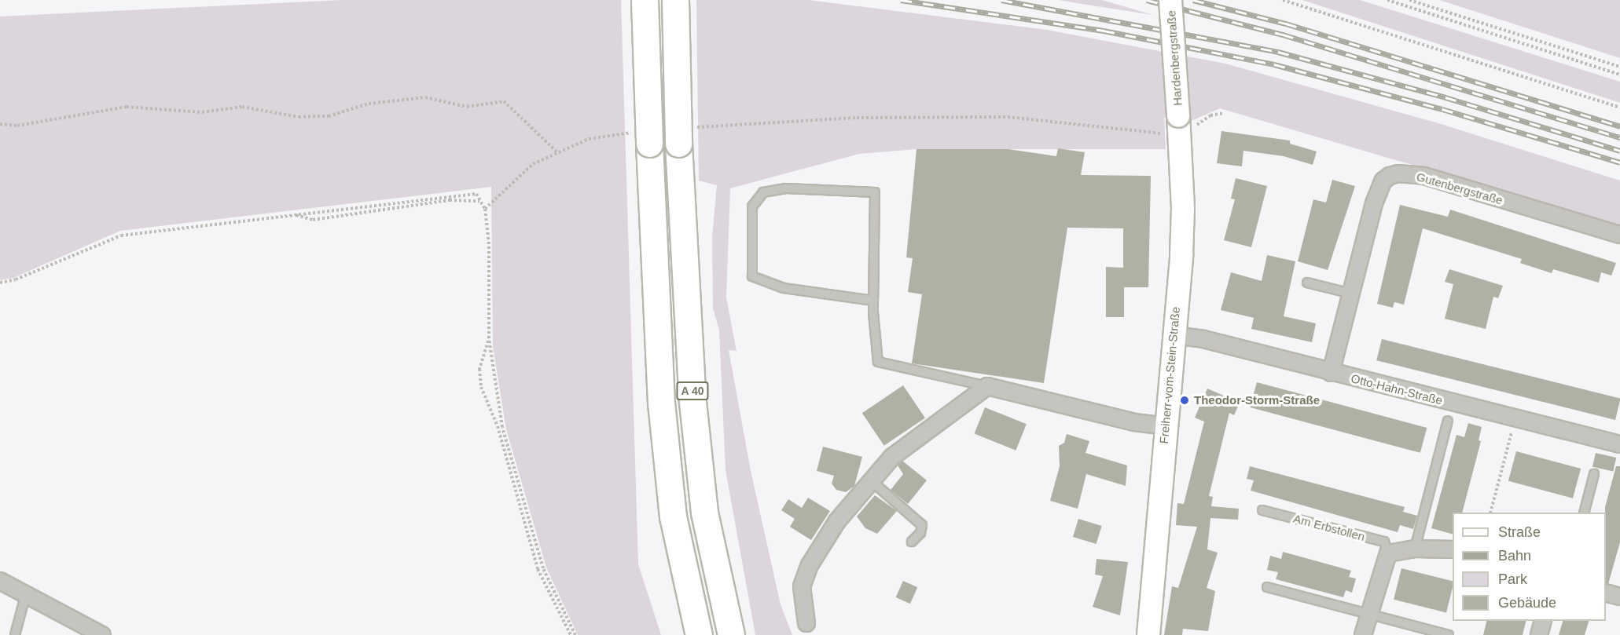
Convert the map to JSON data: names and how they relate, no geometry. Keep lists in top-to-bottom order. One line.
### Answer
{"streets":{"highway":["A 40"],"street":["Hardenbergstraße","Gutenbergstraße","Freiherr-vom-Stein-Straße","Otto-Hahn-Straße"],"lane":["Am Erbstollen"]},"crossings":[["Hardenbergstraße","Freiherr-vom-Stein-Straße"],["Gutenbergstraße","Otto-Hahn-Straße"],["Freiherr-vom-Stein-Straße","Otto-Hahn-Straße"]],"places":["Theodor-Storm-Straße"],"legend":["Straße","Bahn","Park","Gebäude"]}
